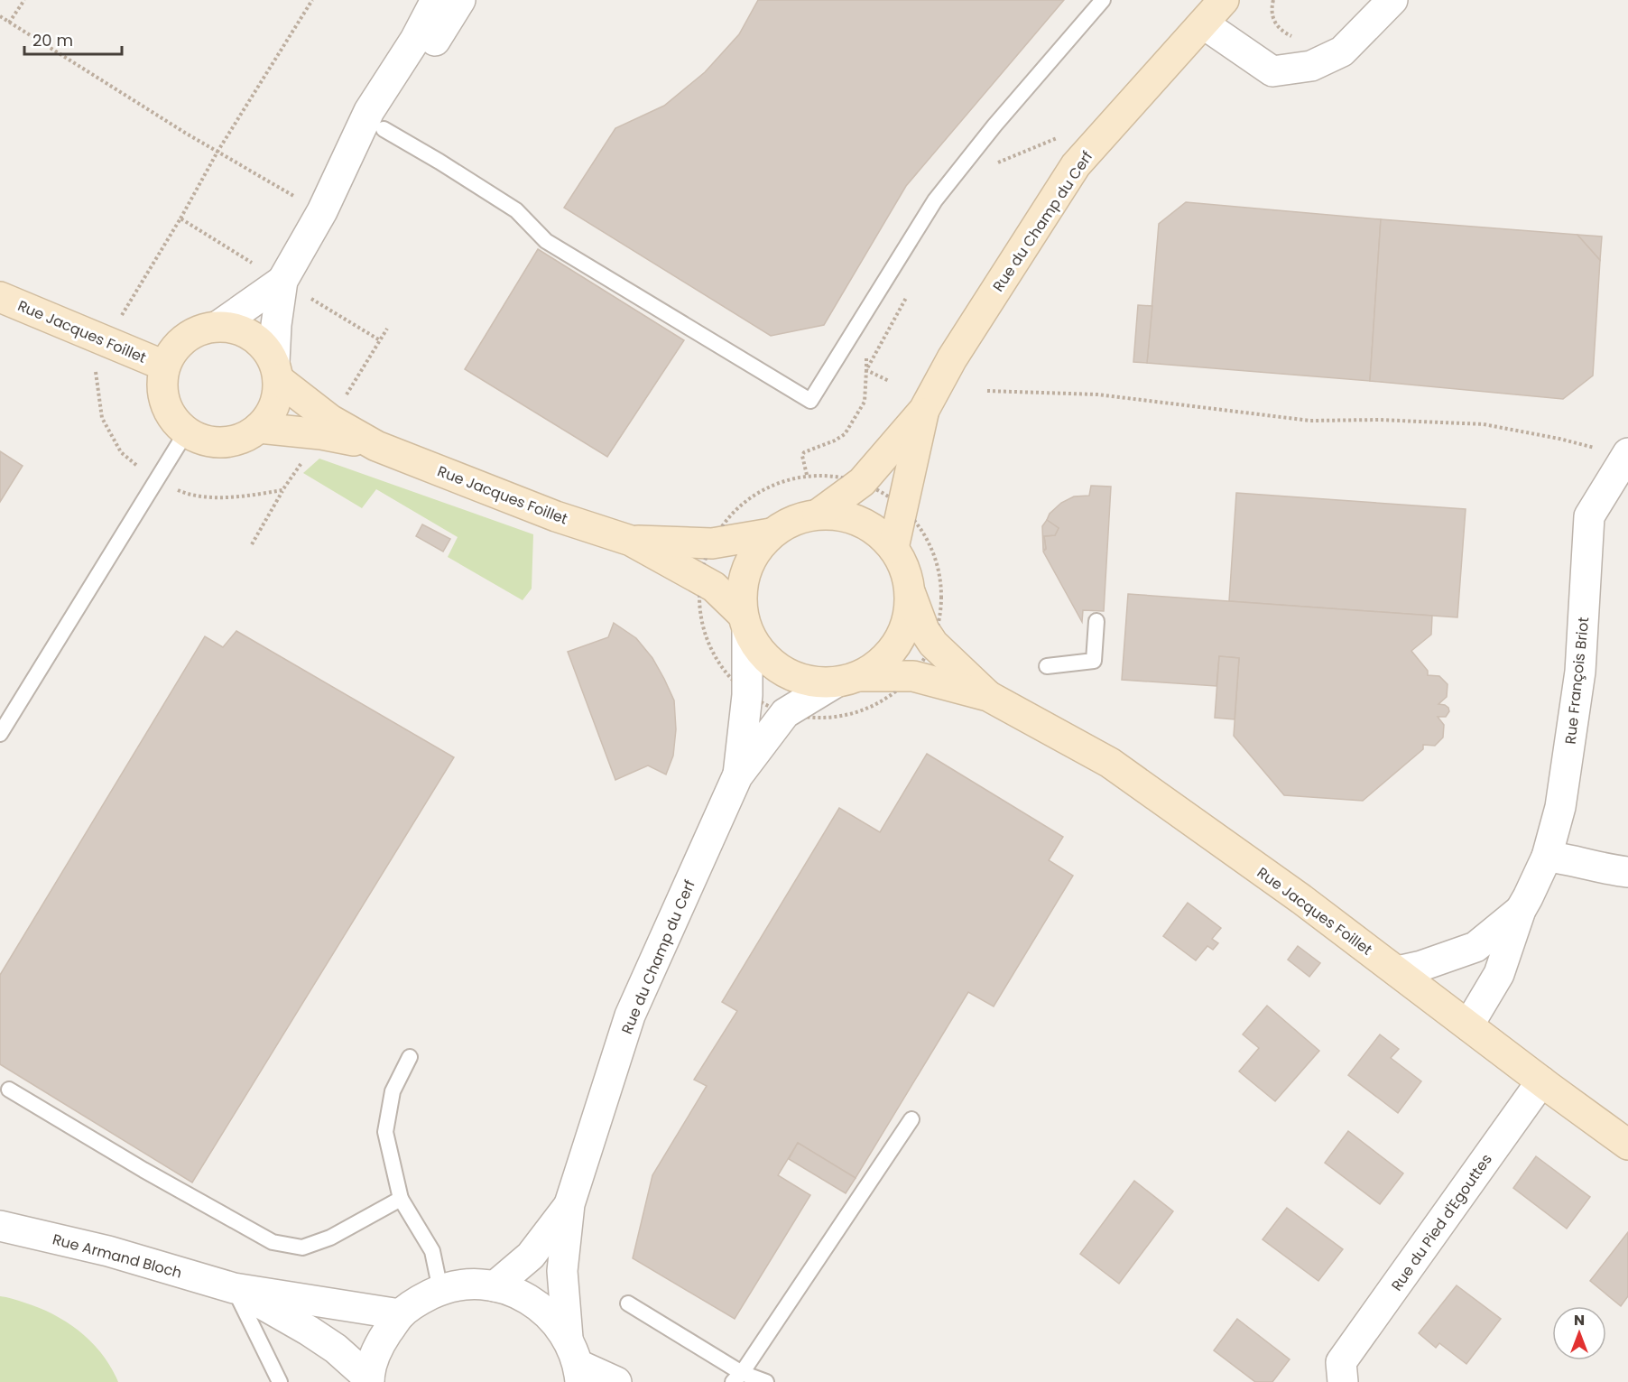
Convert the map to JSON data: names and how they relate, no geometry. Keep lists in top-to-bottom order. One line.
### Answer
{"streets":{"main road":["Rue du Champ du Cerf","Rue Jacques Foillet"],"street":["Rue François Briot","Rue du Pied d'Egouttes","Rue Armand Bloch"]},"crossings":[["Rue du Champ du Cerf","Rue Jacques Foillet"],["Rue Jacques Foillet","Rue François Briot"],["Rue Jacques Foillet","Rue du Pied d'Egouttes"]],"scale_bar":"20 m","north":"top"}
